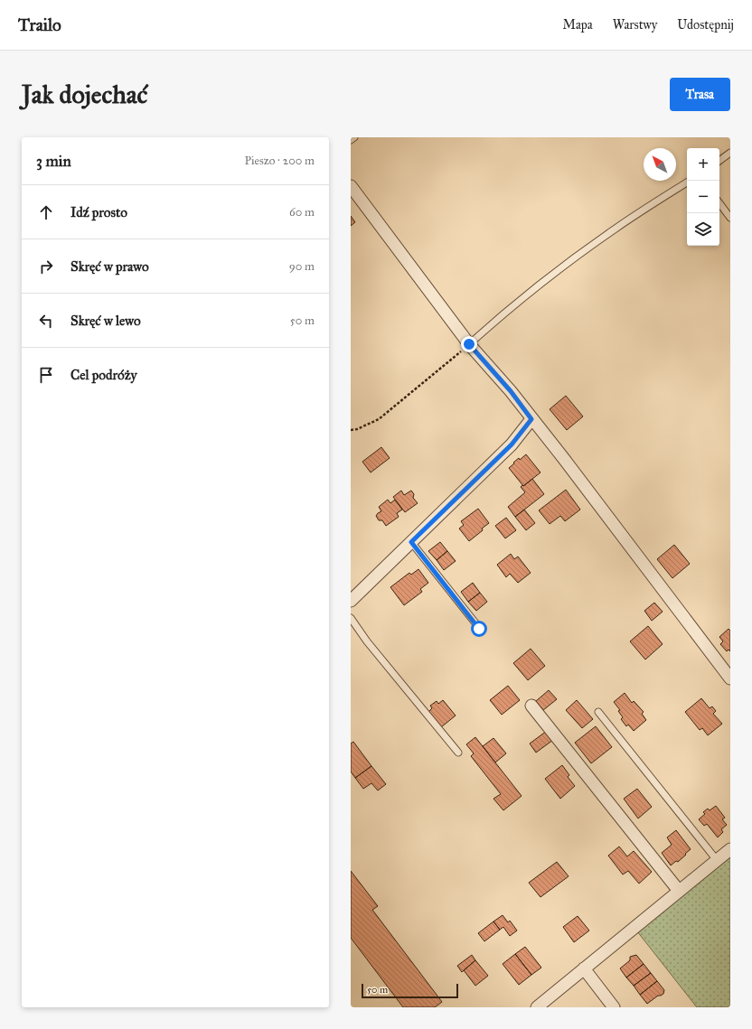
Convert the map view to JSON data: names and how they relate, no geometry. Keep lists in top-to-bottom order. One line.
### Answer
{"scale_bar":"50 m","north":"top left","page":{"header":"Trailo","nav":["Mapa","Warstwy","Udostępnij"],"buttons":"Trasa","title":"Jak dojechać","heading":["3 min","Pieszo · 200 m"],"map_buttons":["+","−"],"list":[["Idź prosto","60 m"],["Skręć w prawo","90 m"],["Skręć w lewo","50 m"],"Cel podróży"],"scale":"50 m"}}
